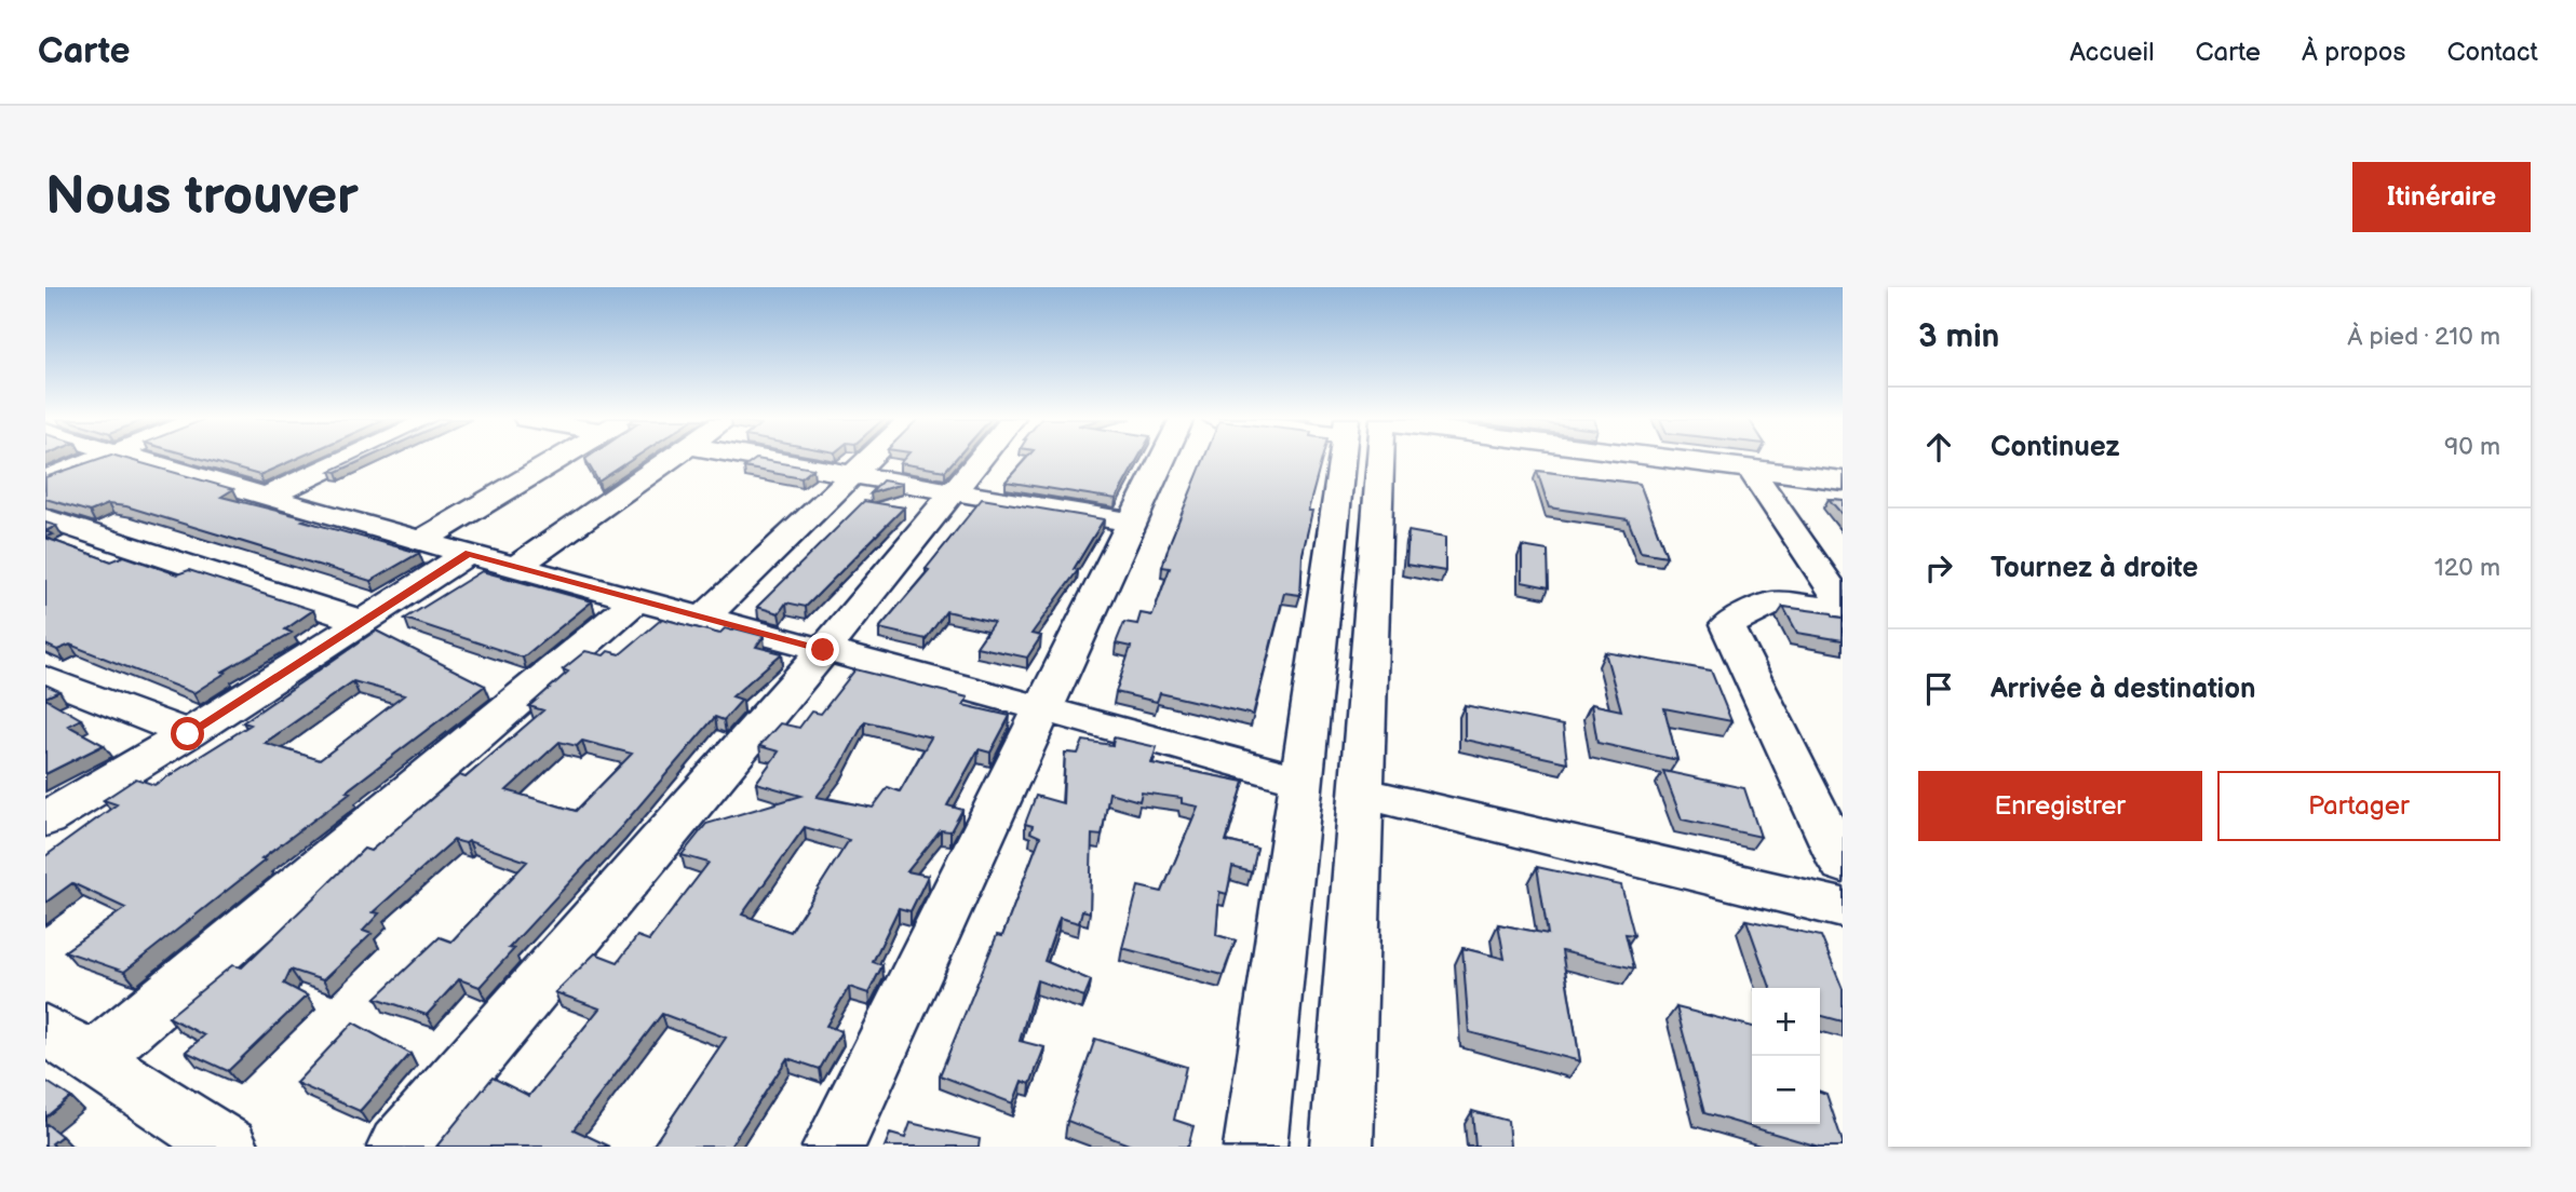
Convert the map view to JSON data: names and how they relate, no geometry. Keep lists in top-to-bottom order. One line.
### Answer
{"page":{"header":"Carte","nav":["Accueil","Carte","À propos","Contact"],"buttons":["Itinéraire",["Enregistrer","Partager"]],"title":"Nous trouver","heading":["3 min","À pied · 210 m"],"list":[["Continuez","90 m"],["Tournez à droite","120 m"],"Arrivée à destination"],"map_buttons":["+","−"]}}
